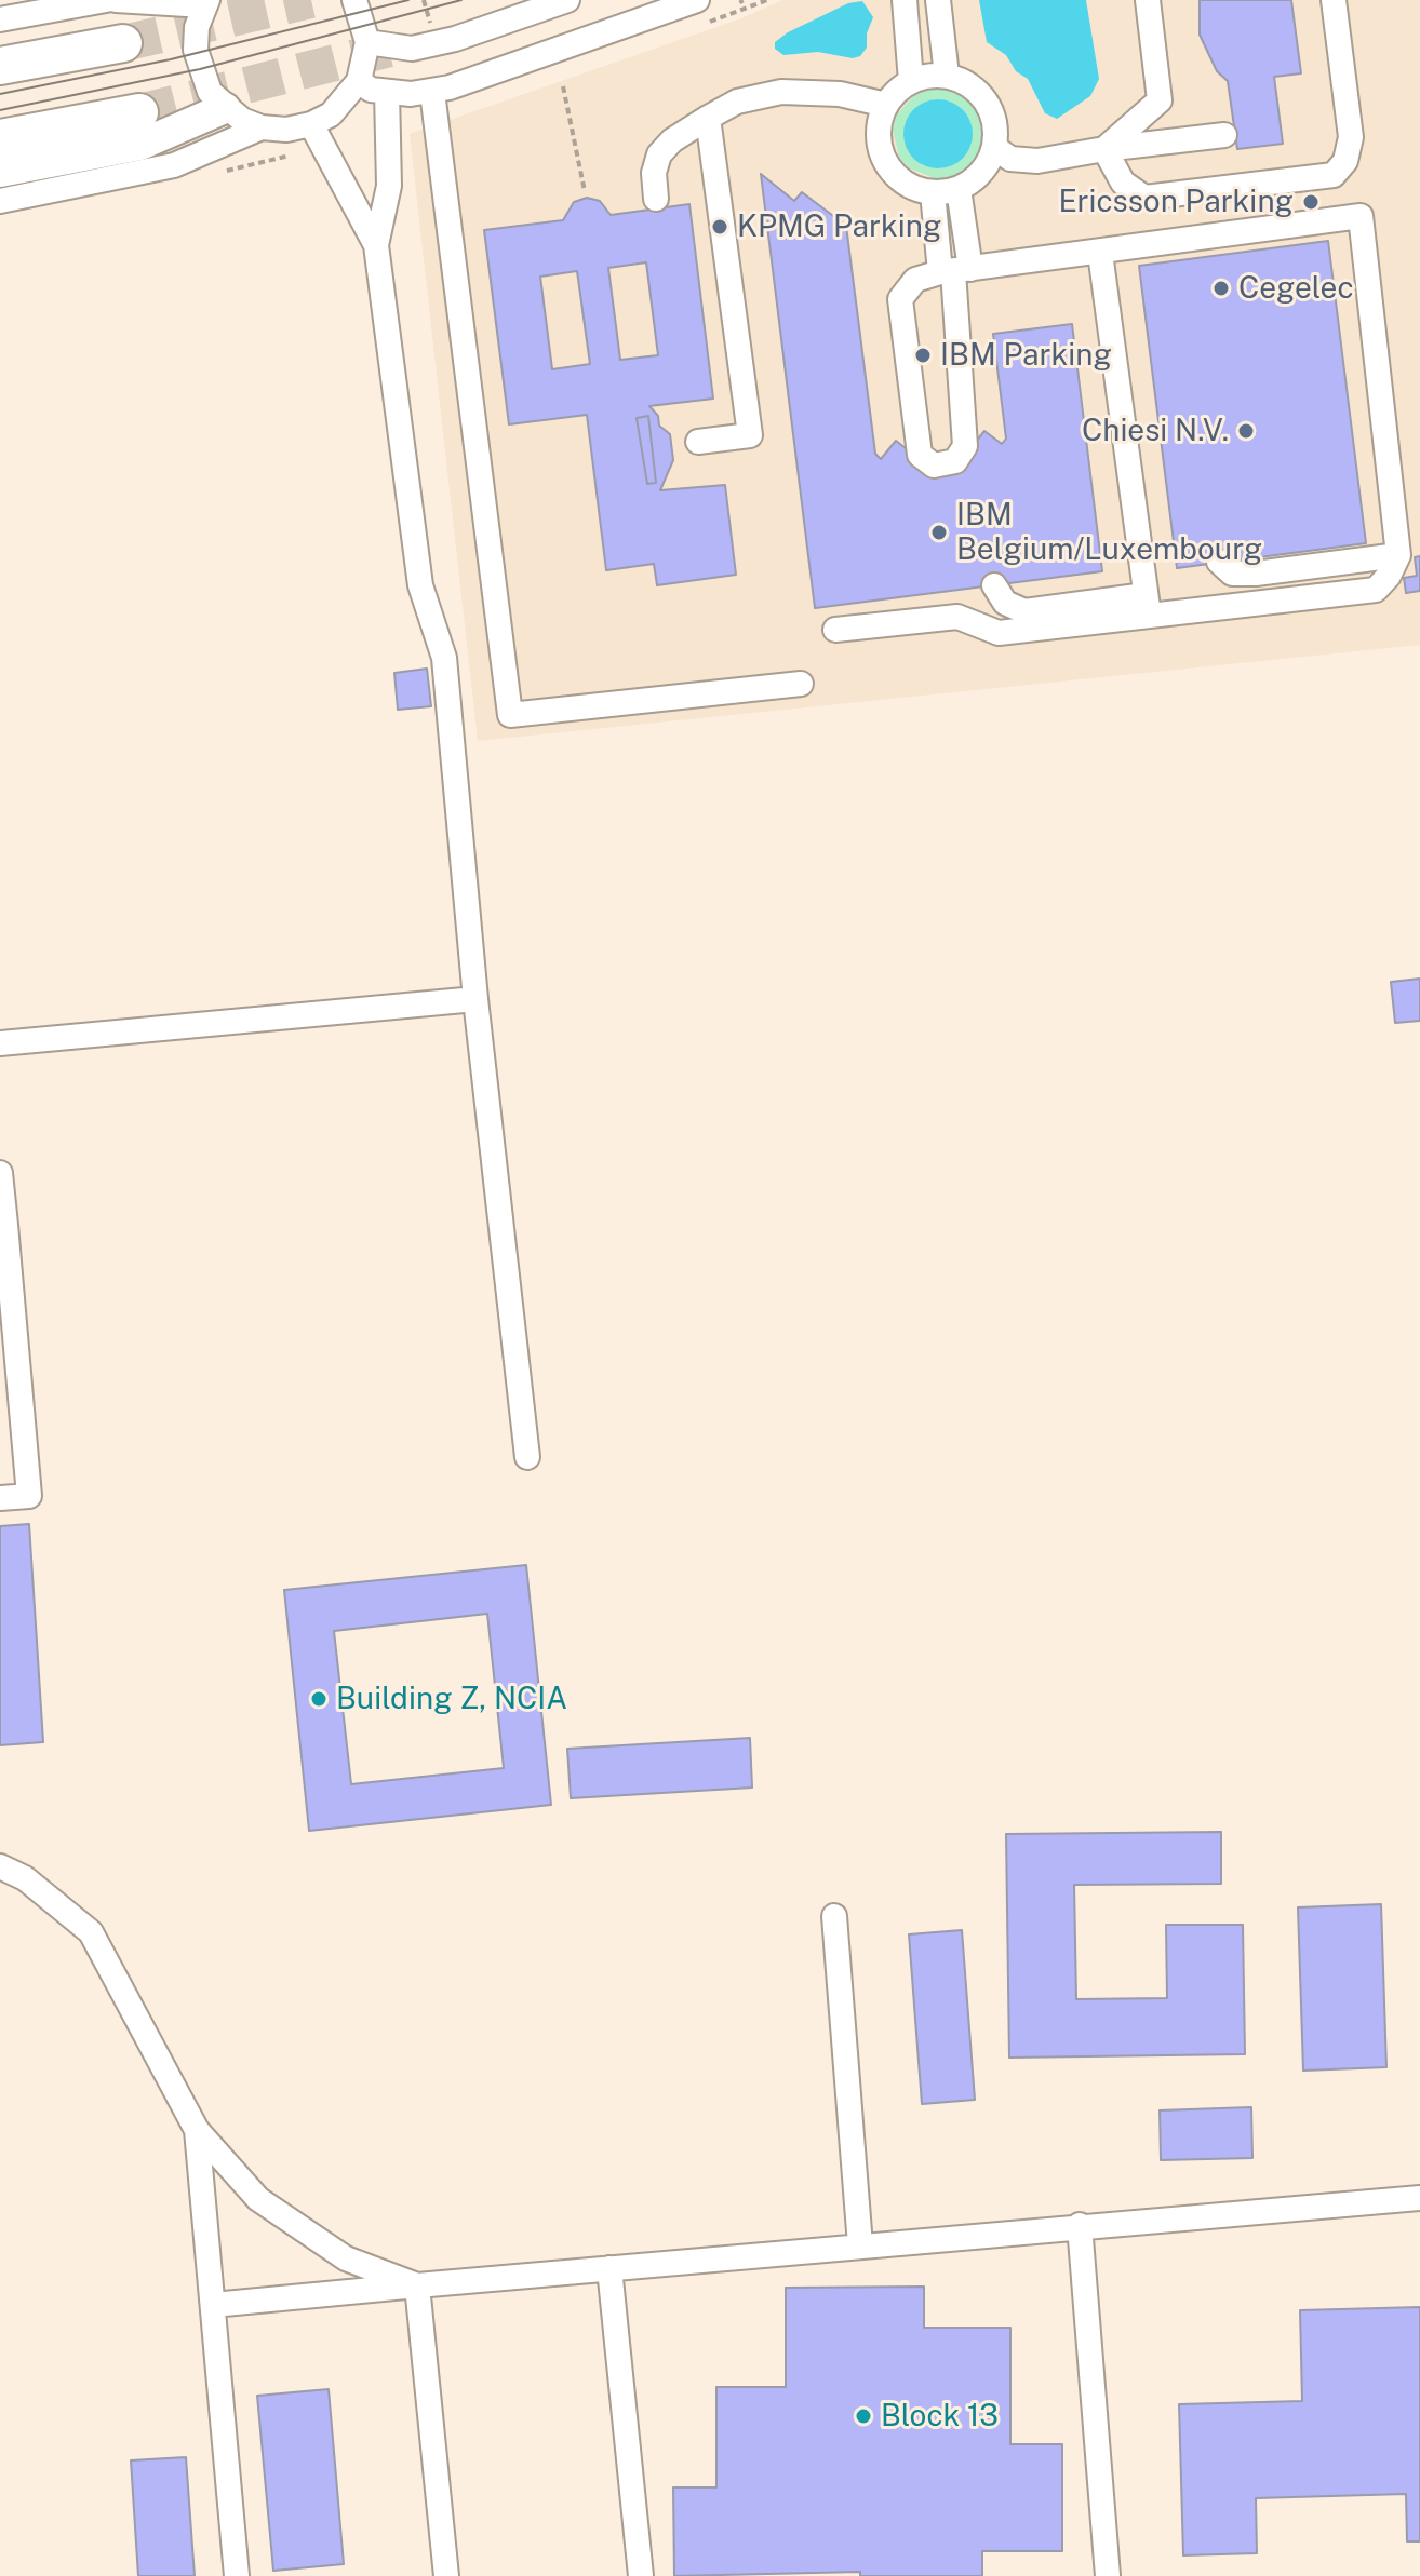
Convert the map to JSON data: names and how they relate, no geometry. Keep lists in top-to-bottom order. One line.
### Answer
{"places":["Ericsson Parking","KPMG Parking","Cegelec","IBM Parking","Chiesi N.V.","IBM Belgium/Luxembourg","Building Z, NCIA","Block 13"]}
